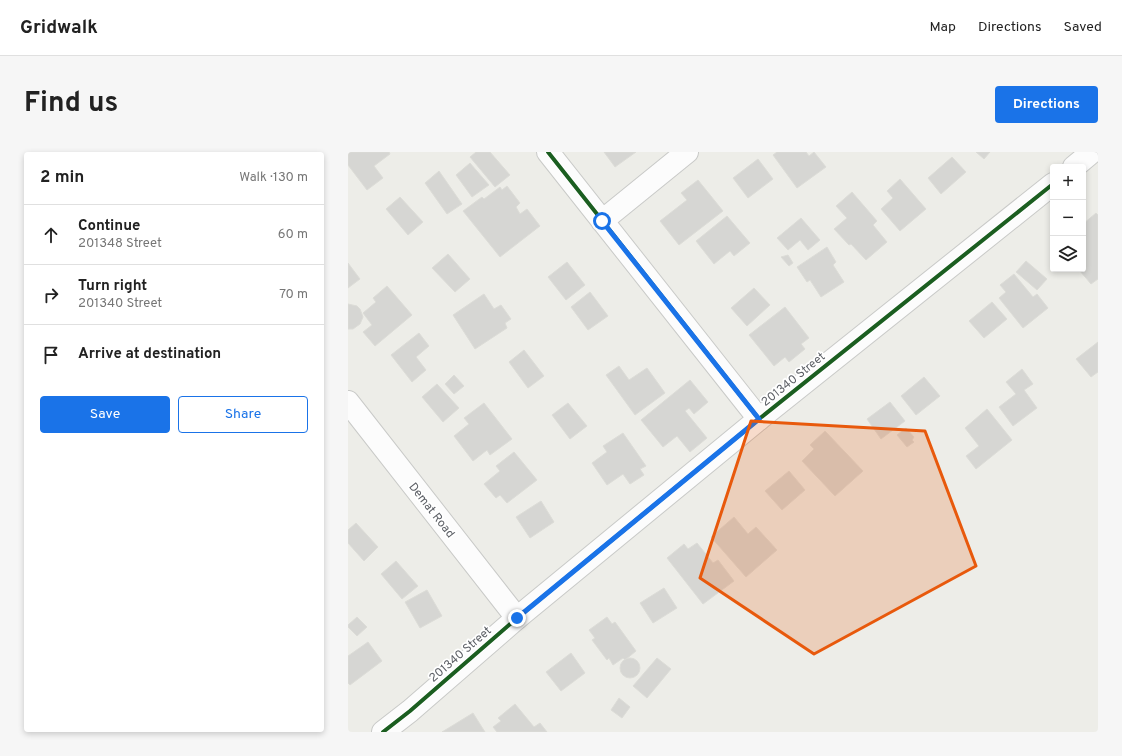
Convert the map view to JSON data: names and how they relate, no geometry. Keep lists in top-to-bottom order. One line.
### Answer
{"streets":{"street":["201340 Street","Demat Road"]},"crossings":[["201340 Street","Demat Road"]],"page":{"header":"Gridwalk","nav":["Map","Directions","Saved"],"title":"Find us","buttons":["Directions",["Save","Share"]],"heading":["2 min","Walk · 130 m"],"map_buttons":["+","−"],"list":[["Continue","201348 Street","60 m"],["Turn right","201340 Street","70 m"],"Arrive at destination"]}}
